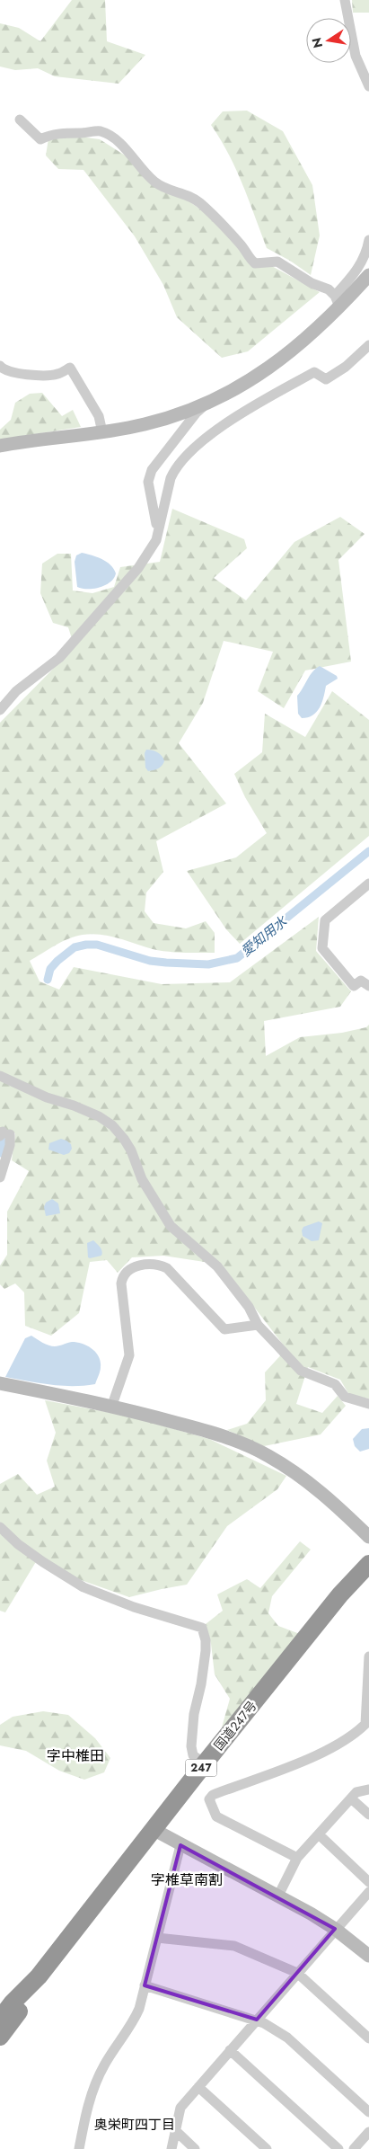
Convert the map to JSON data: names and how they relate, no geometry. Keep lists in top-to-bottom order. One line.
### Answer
{"streets":{"highway":["国道247号","247"]},"districts":["字中椎田","字椎草南割","奥栄町四丁目"],"water":["愛知用水"],"north":"left"}
